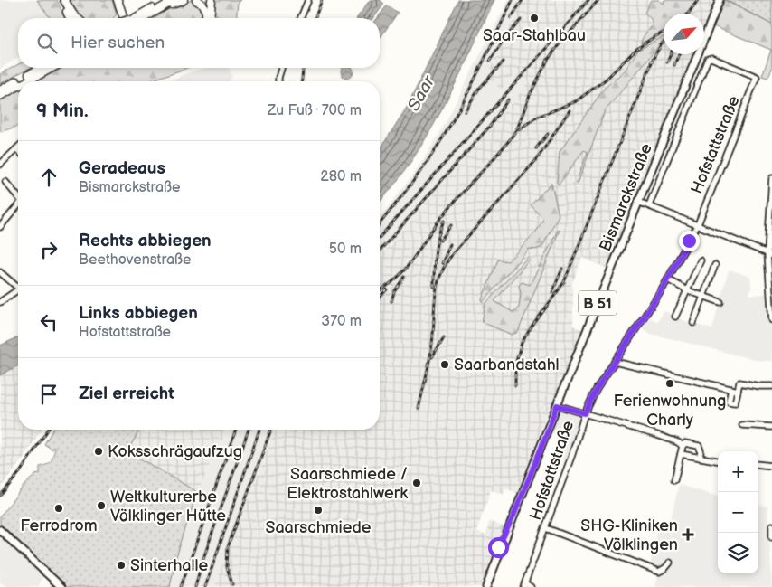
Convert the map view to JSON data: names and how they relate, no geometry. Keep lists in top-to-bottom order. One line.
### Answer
{"streets":{"main road":["Bismarckstraße","B 51"],"street":["Hofstattstraße"]},"crossings":[["Hofstattstraße","Bismarckstraße"]],"water":["Saar"],"places":{"other":["Saar-Stahlbau","Saarbandstahl","Ferienwohnung Charly","Koksschrägaufzug","Saarschmiede / Elektrostahlwerk","Weltkulturerbe Völklinger Hütte","Ferrodrom","Saarschmiede","Sinterhalle"],"health":["SHG-Kliniken Völklingen"]},"north":"top right","page":{"search":"Hier suchen","heading":["9 Min.","Zu Fuß · 700 m"],"list":[["Geradeaus","Bismarckstraße","280 m"],["Rechts abbiegen","Beethovenstraße","50 m"],["Links abbiegen","Hofstattstraße","370 m"],"Ziel erreicht"],"map_buttons":["+","−"]}}
